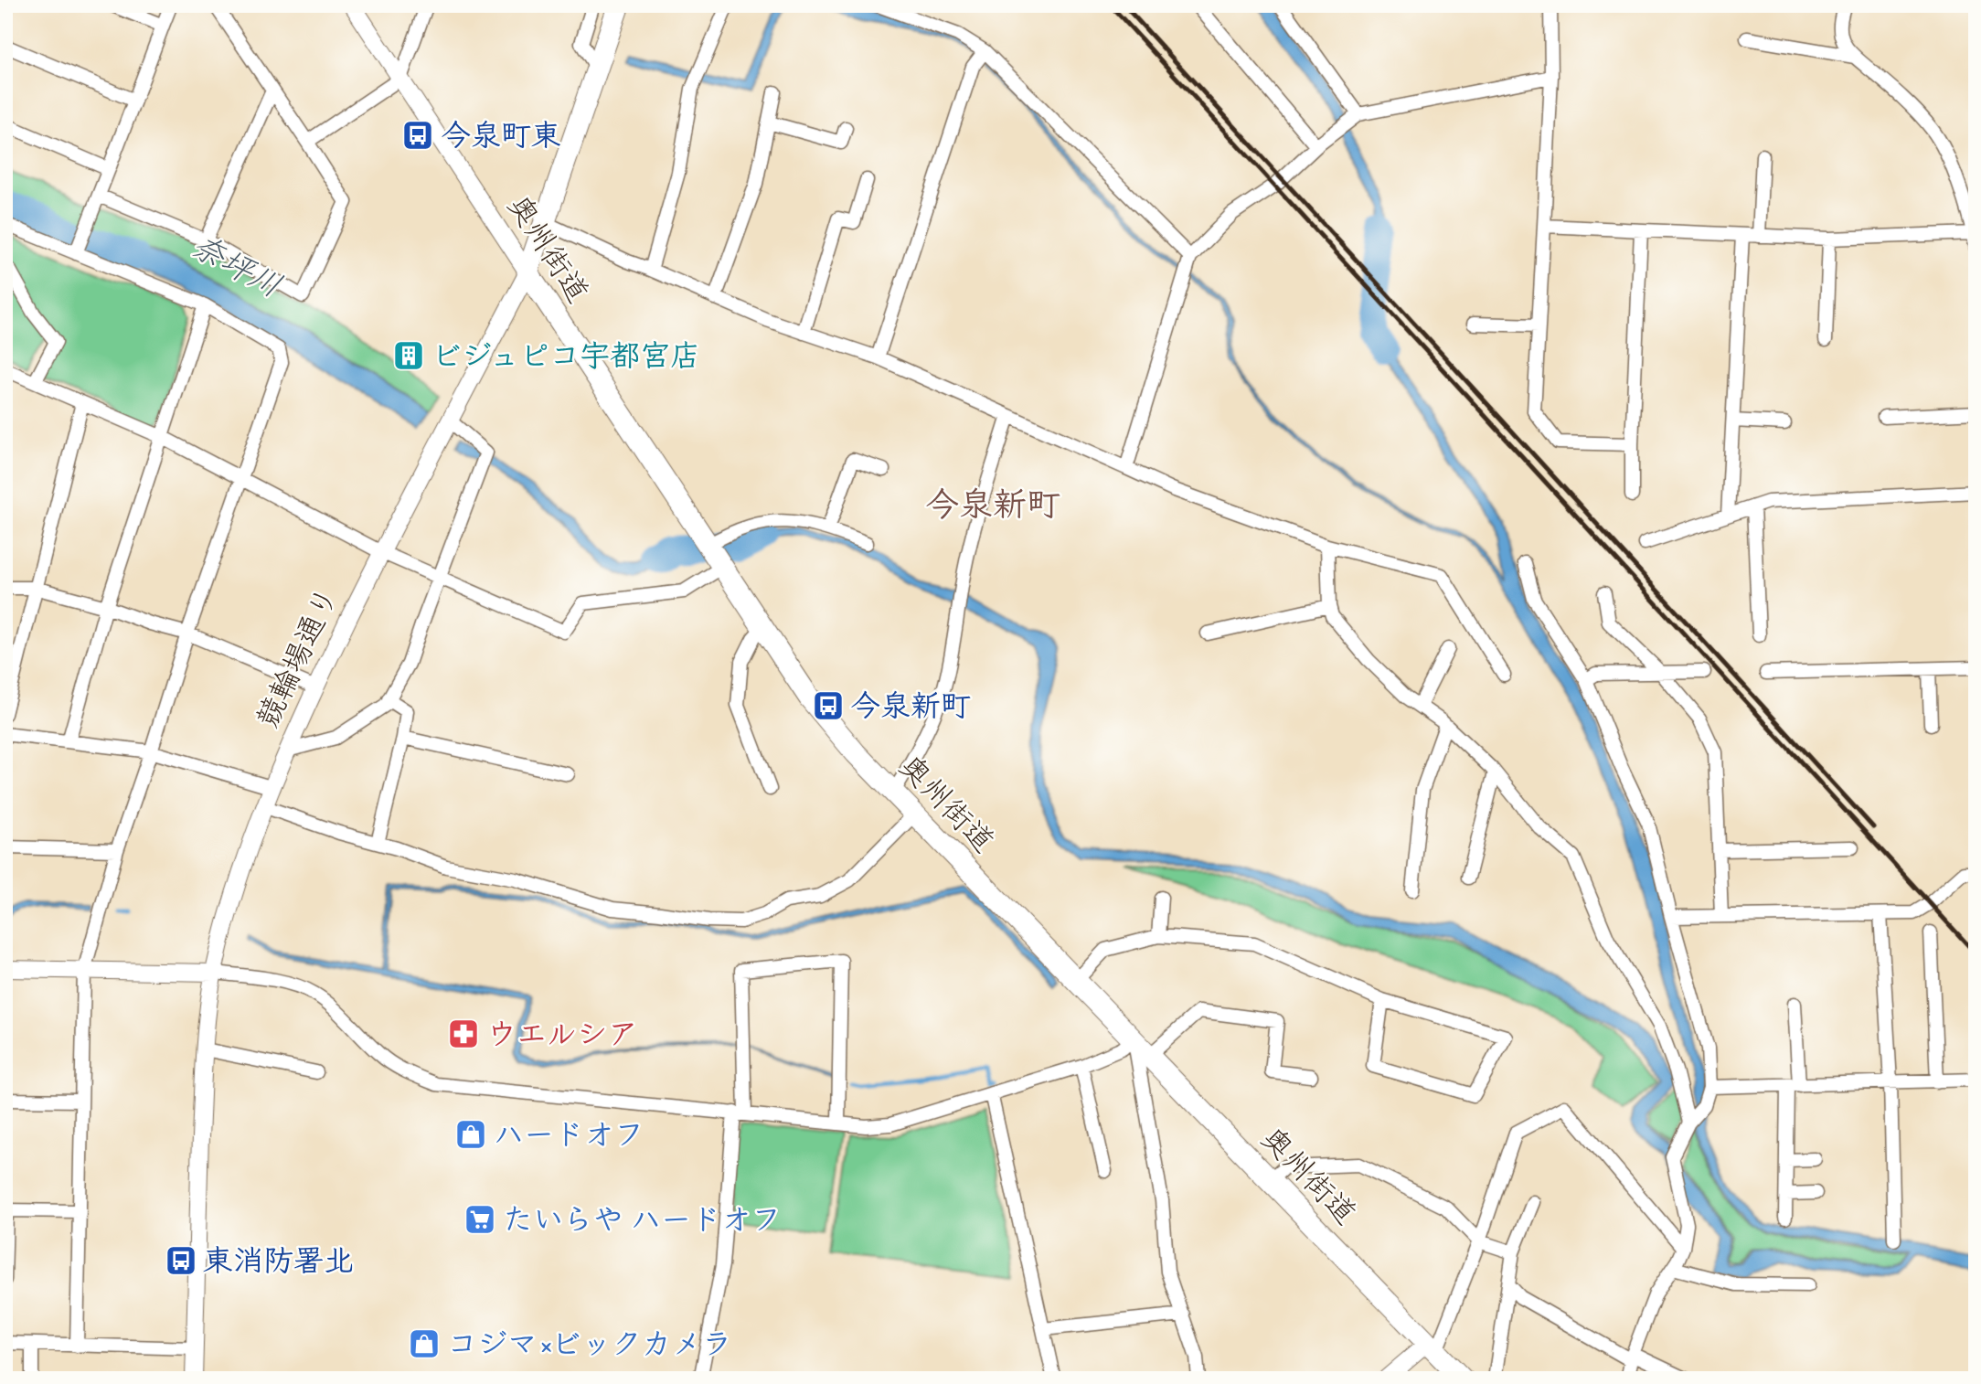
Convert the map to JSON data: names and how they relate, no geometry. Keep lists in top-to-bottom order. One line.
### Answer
{"streets":{"main road":["奥州街道","競輪場通り"]},"crossings":[["奥州街道","競輪場通り"]],"districts":["今泉新町"],"water":["奈坪川"],"places":{"bus stop":["今泉町東","今泉新町","東消防署北"],"building":["ビジュピコ宇都宮店"],"pharmacy":["ウエルシア"],"shop":["ハードオフ","コジマ×ビックカメラ"],"supermarket":["たいらや ハードオフ"]}}
